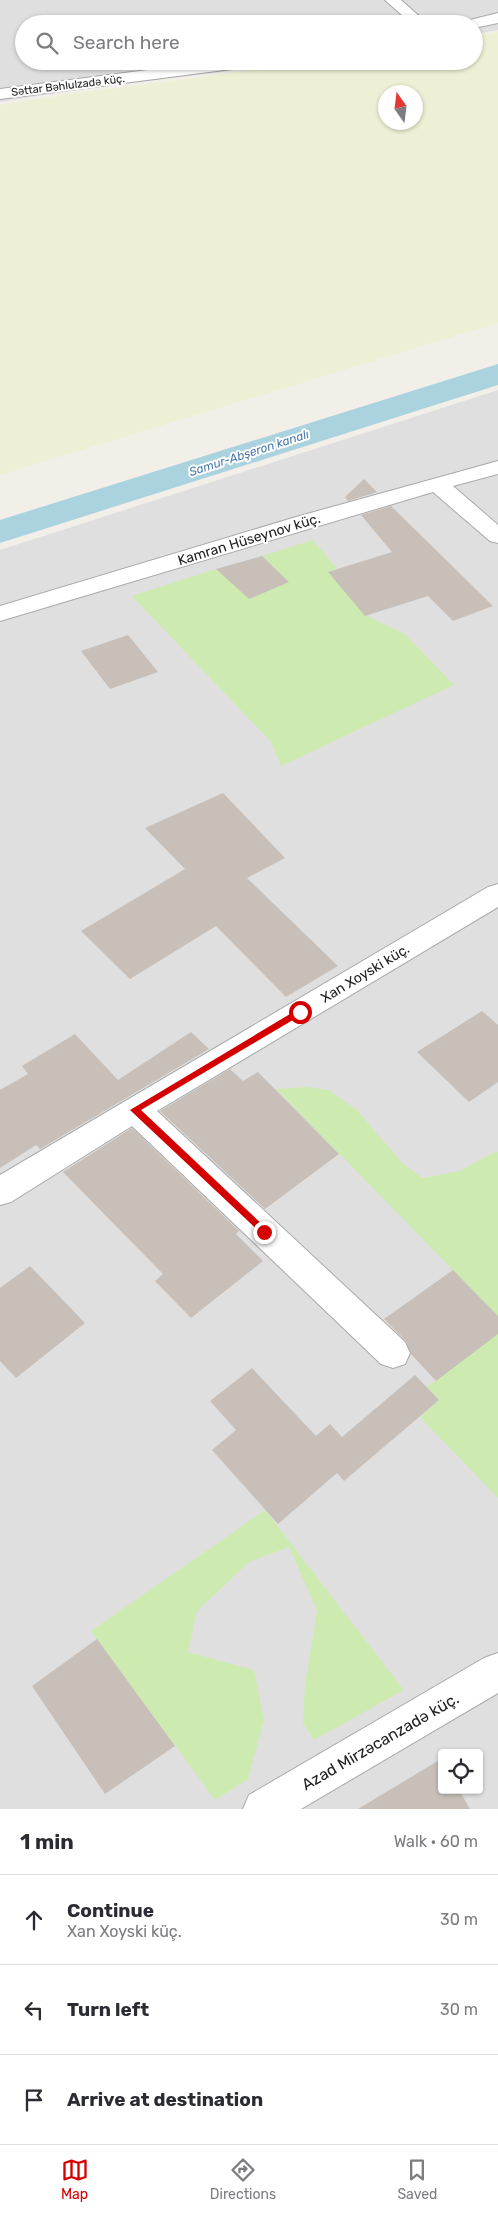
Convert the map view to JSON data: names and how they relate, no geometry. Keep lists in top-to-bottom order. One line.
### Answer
{"streets":{"street":["Səttar Bəhlulzadə küç.","Kamran Hüseynov küç.","Xan Xoyski küç.","Azad Mirzəcanzadə küç."]},"water":["Samur-Abşeron kanalı"],"north":"top","page":{"search":"Search here","heading":["1 min","Walk · 60 m"],"list":[["Continue","Xan Xoyski küç.","30 m"],["Turn left","30 m"],"Arrive at destination"],"nav":["Map","Directions","Saved"]}}
